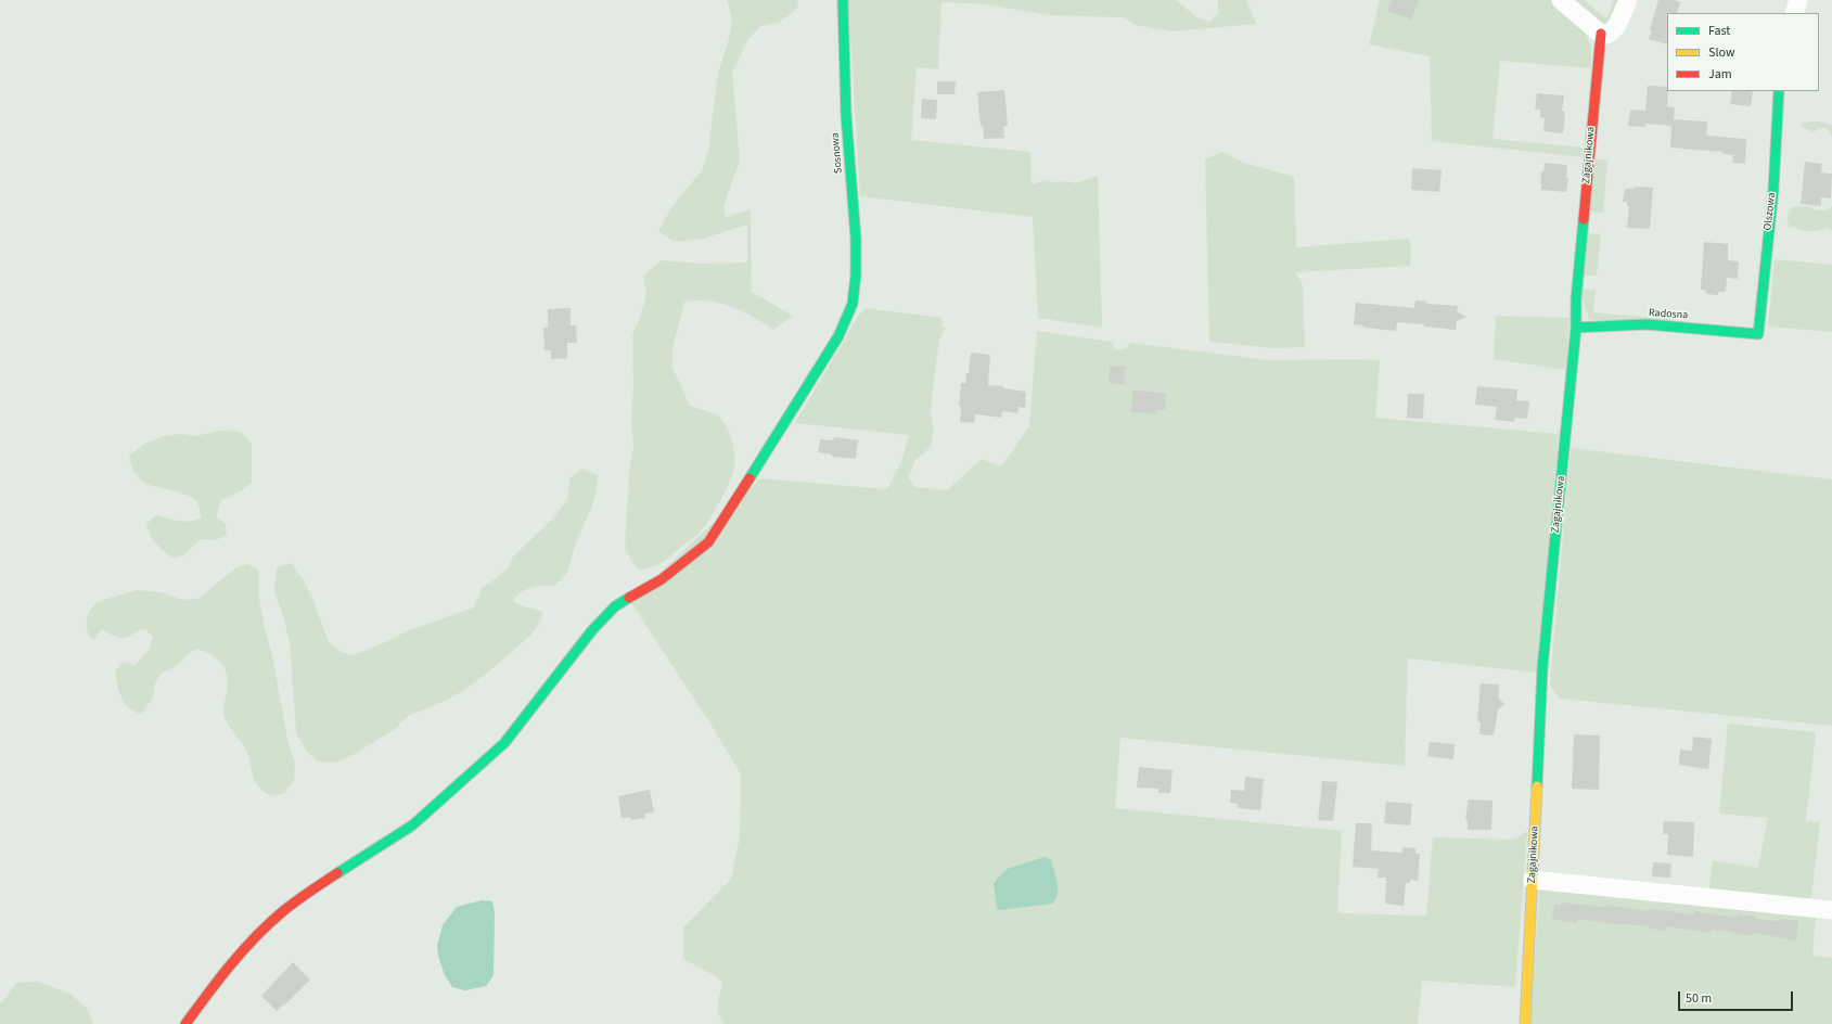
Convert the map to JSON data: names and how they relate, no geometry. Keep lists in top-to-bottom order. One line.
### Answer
{"streets":{"street":["Sosnowa","Zagajnikowa","Olszowa","Radosna"]},"crossings":[["Zagajnikowa","Radosna"],["Olszowa","Radosna"]],"legend":["Fast","Slow","Jam"],"scale_bar":"50 m"}
